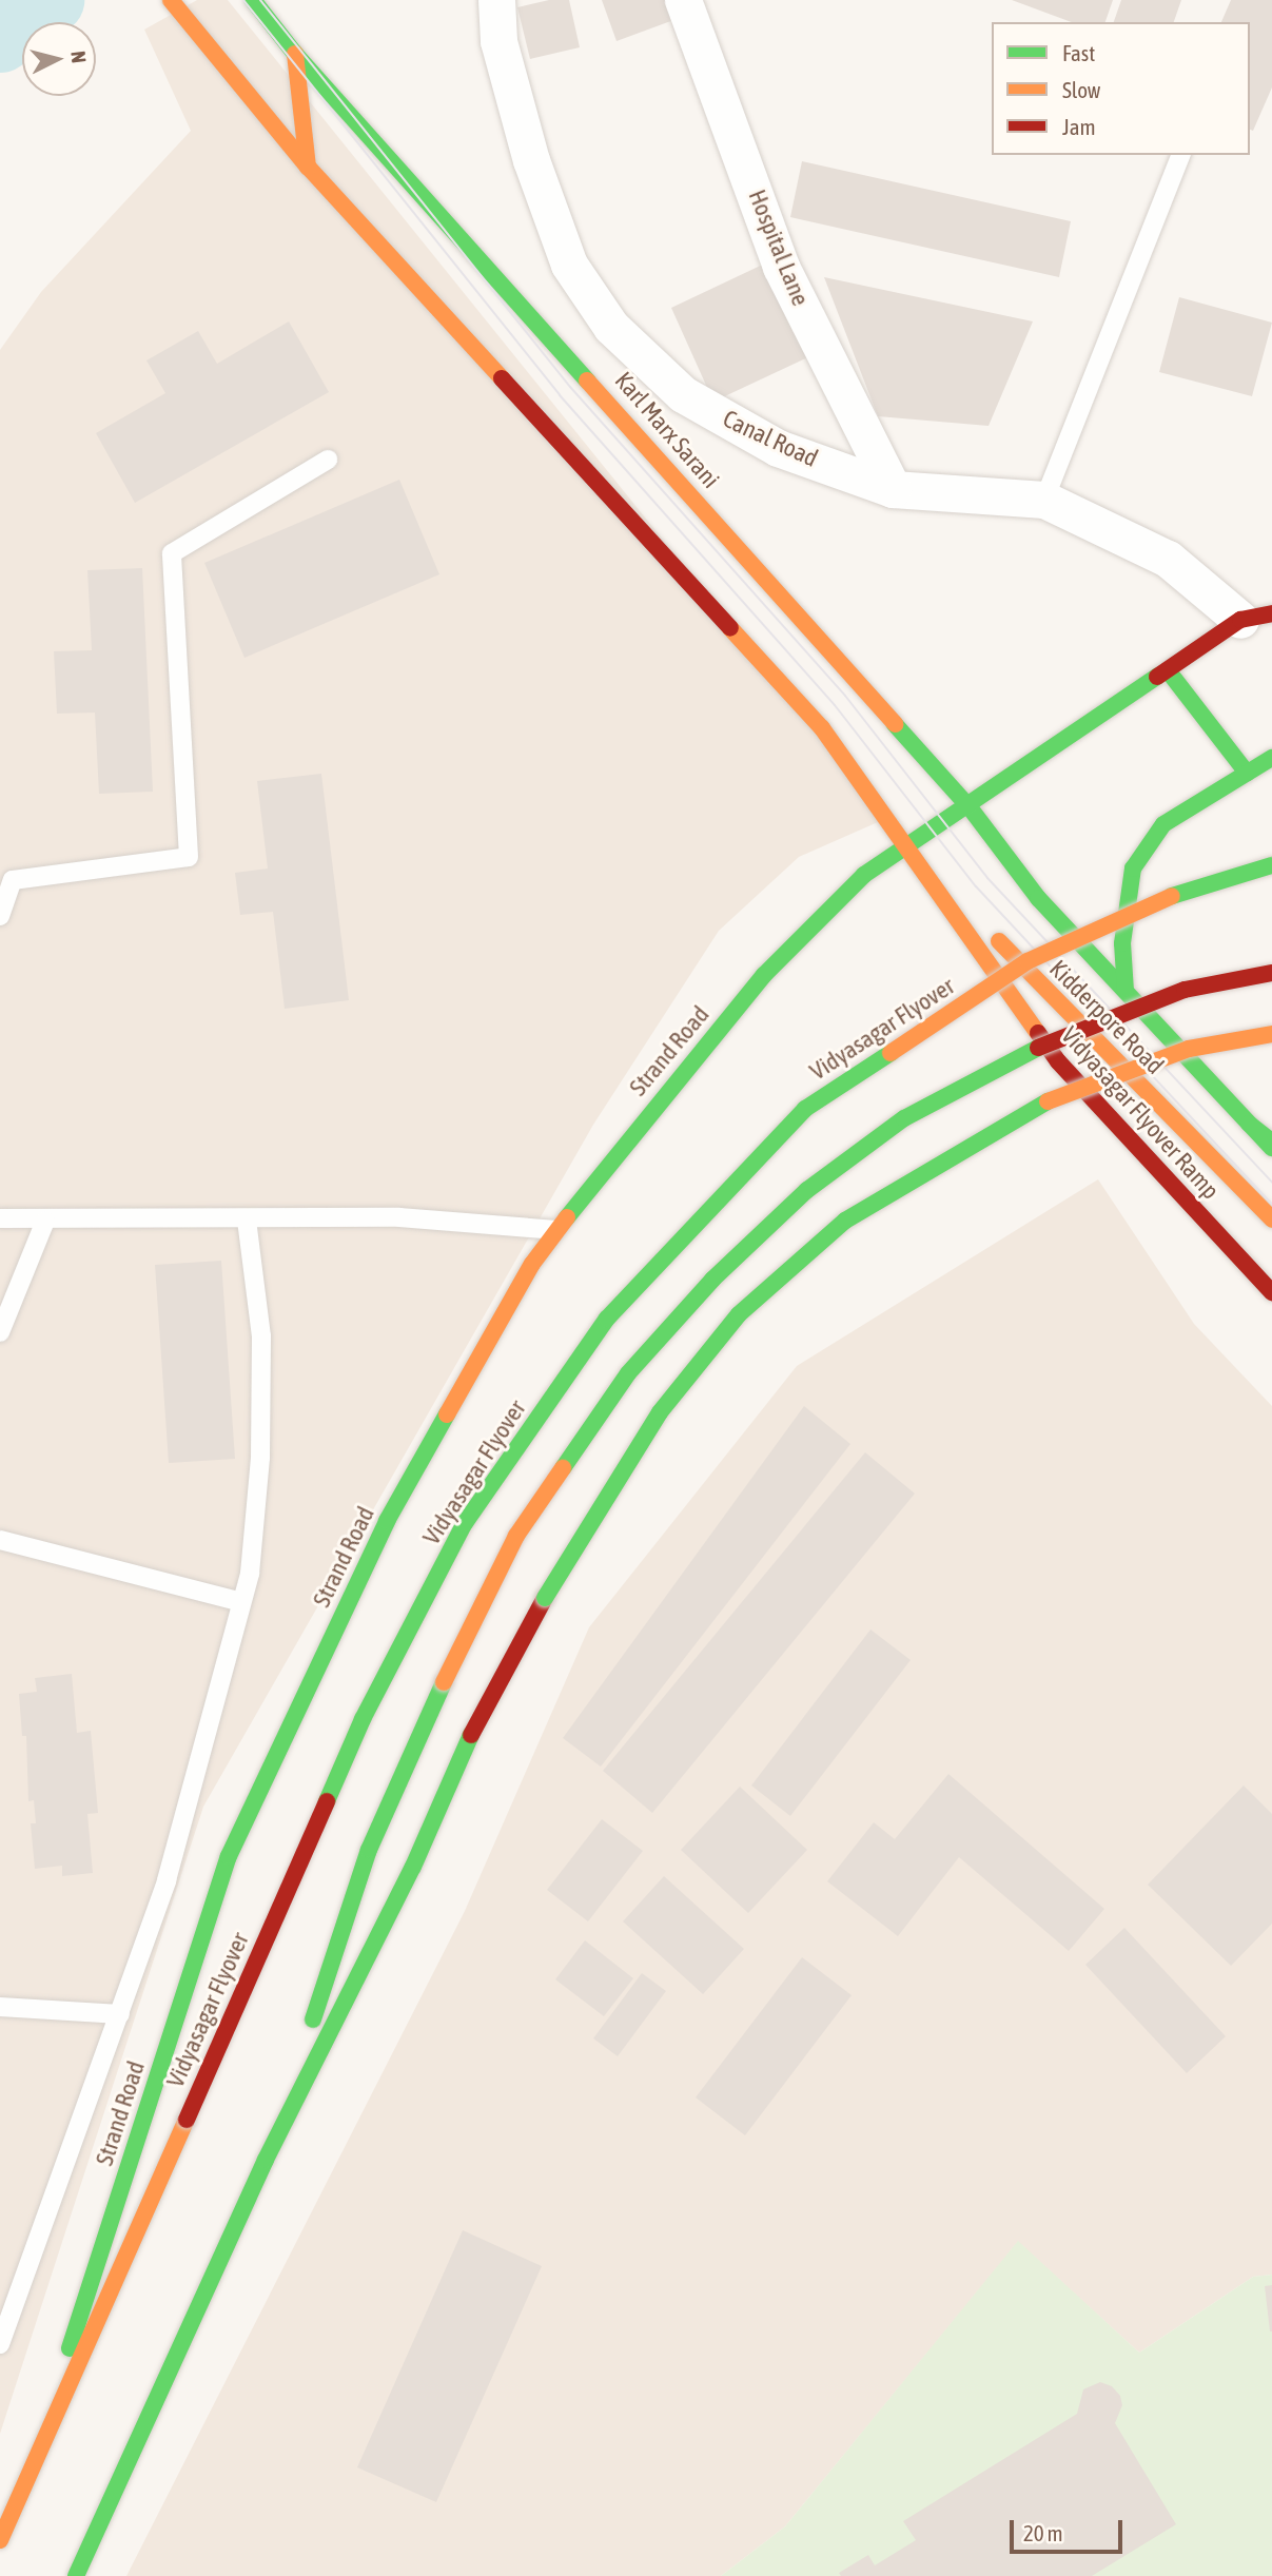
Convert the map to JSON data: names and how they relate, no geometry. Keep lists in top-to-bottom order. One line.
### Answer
{"streets":{"main road":["Karl Marx Sarani","Kidderpore Road","Vidyasagar Flyover","Strand Road","Vidyasagar Flyover Ramp"],"street":["Hospital Lane","Canal Road"]},"crossings":[["Hospital Lane","Canal Road"],["Karl Marx Sarani","Kidderpore Road"],["Karl Marx Sarani","Strand Road"],["Canal Road","Strand Road"],["Kidderpore Road","Strand Road"],["Kidderpore Road","Vidyasagar Flyover Ramp"],["Vidyasagar Flyover","Strand Road"],["Strand Road","Vidyasagar Flyover Ramp"]],"legend":["Fast","Slow","Jam"],"scale_bar":"20 m","north":"right"}
